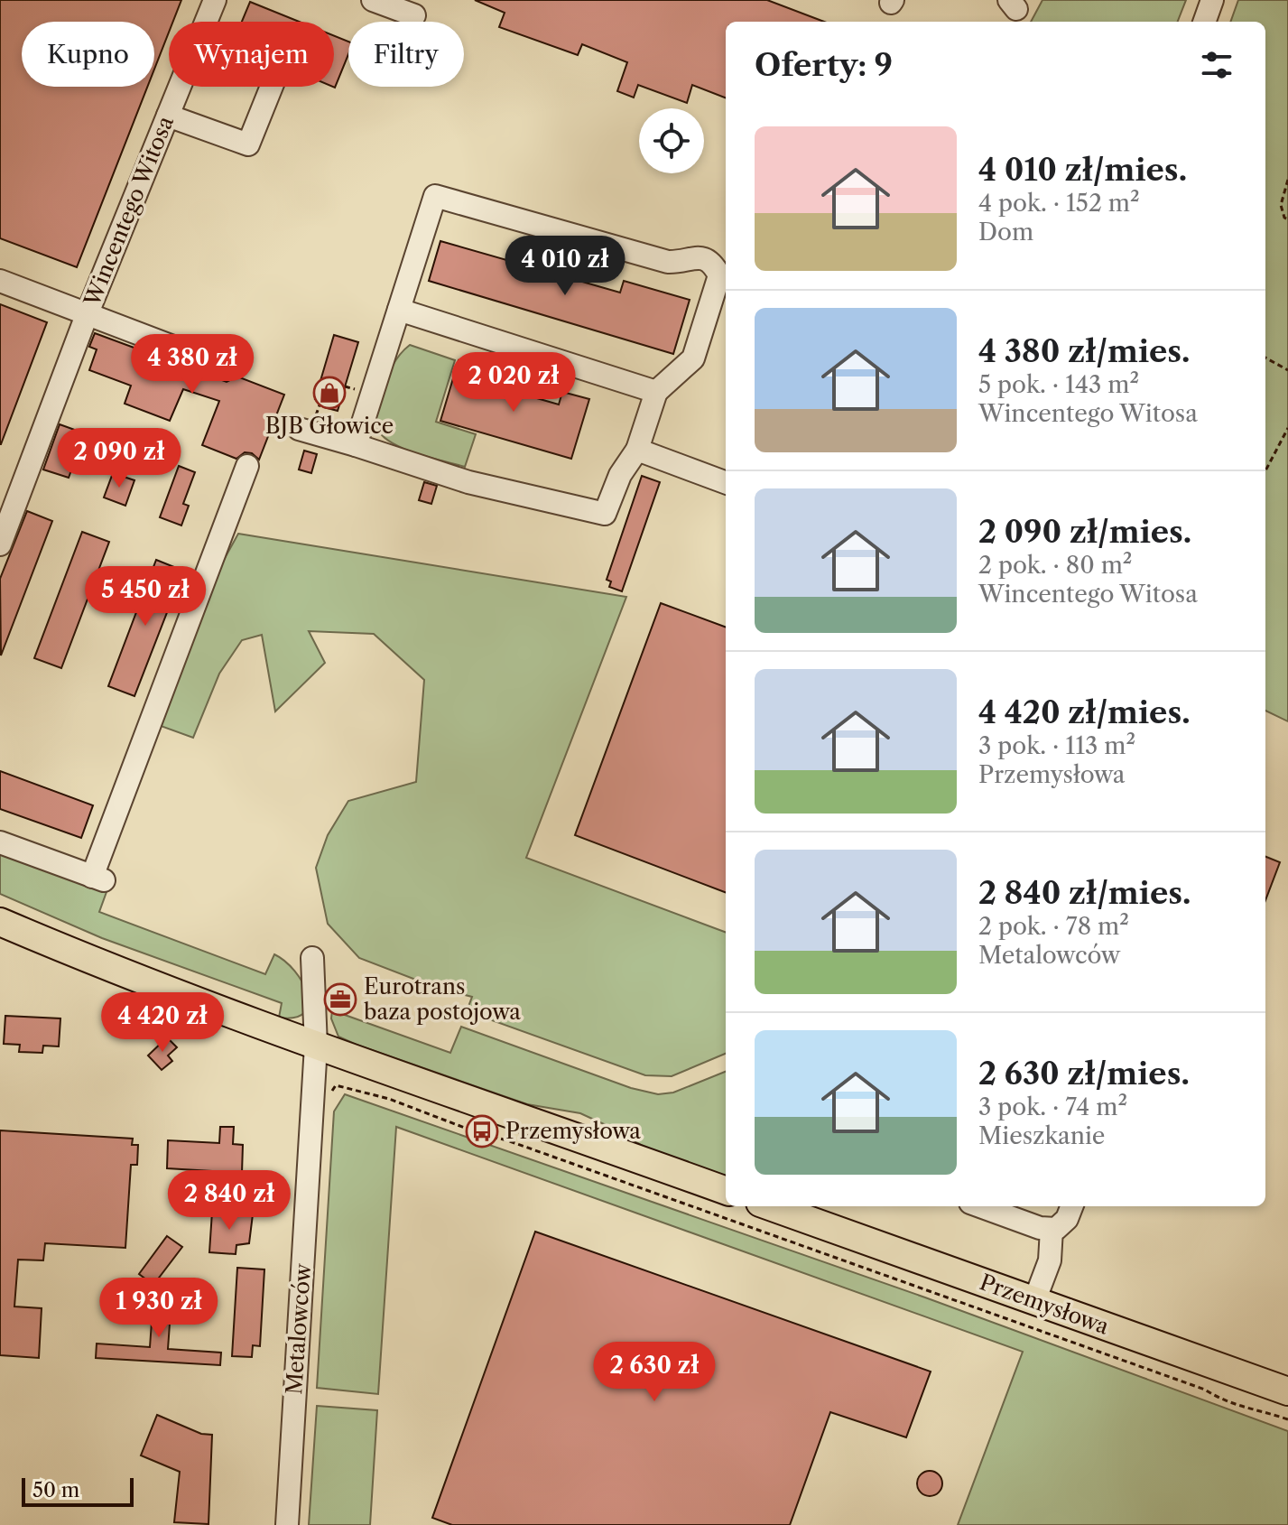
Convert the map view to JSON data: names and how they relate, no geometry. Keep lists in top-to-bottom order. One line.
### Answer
{"streets":{"main road":["Przemysłowa"],"street":["Wincentego Witosa","Metalowców"]},"places":{"shop":["BJB Głowice"],"office":["Eurotrans baza postojowa"],"bus stop":["Przemysłowa"]},"scale_bar":"50 m","page":{"chip":["Kupno","Wynajem","Filtry"],"heading":"Oferty: 9","list":[{"name":"4 010 zł/mies.","note":"4 pok. · 152 m² · Dom"},{"name":"4 380 zł/mies.","note":"5 pok. · 143 m² · Wincentego Witosa"},{"name":"2 090 zł/mies.","note":"2 pok. · 80 m² · Wincentego Witosa"},{"name":"4 420 zł/mies.","note":"3 pok. · 113 m² · Przemysłowa"},{"name":"2 840 zł/mies.","note":"2 pok. · 78 m² · Metalowców"},{"name":"2 630 zł/mies.","note":"3 pok. · 74 m² · Mieszkanie"}],"price":["4 010 zł","4 380 zł","2 020 zł","2 090 zł","5 450 zł","4 420 zł","2 840 zł","1 930 zł","2 630 zł"],"scale":"50 m"}}
